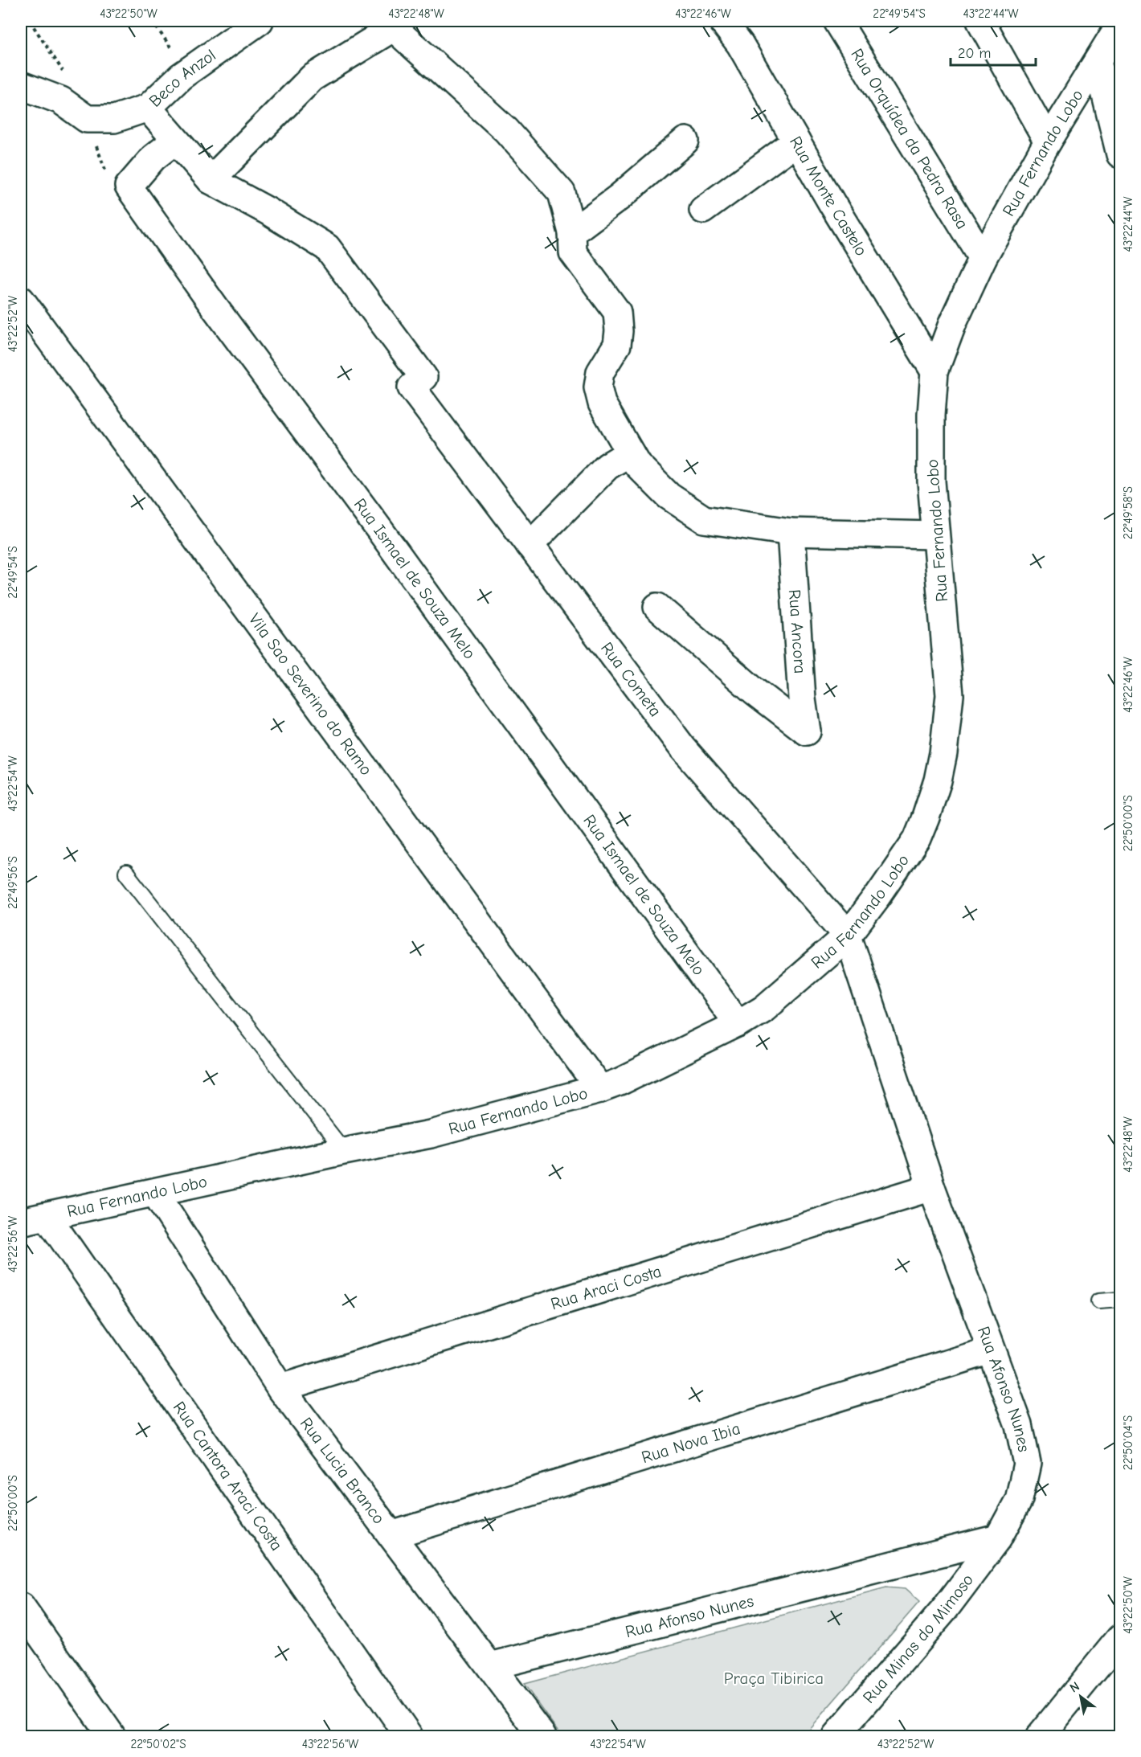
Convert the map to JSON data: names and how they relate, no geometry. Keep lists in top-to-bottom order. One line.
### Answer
{"streets":{"street":["Beco Anzol","Rua Orquídea da Pedra Rasa","Rua Fernando Lobo","Rua Monte Castelo","Rua Ismael de Souza Melo","Rua Ancora","Rua Cometa","Vila Sao Severino do Ramo","Rua Araci Costa","Rua Afonso Nunes","Rua Nova Ibia","Rua Lucia Branco","Rua Cantora Araci Costa","Rua Minas do Mimoso"]},"crossings":[["Rua Orquídea da Pedra Rasa","Rua Fernando Lobo"],["Rua Fernando Lobo","Rua Monte Castelo"],["Rua Fernando Lobo","Rua Ismael de Souza Melo"],["Rua Fernando Lobo","Rua Cometa"],["Rua Fernando Lobo","Vila Sao Severino do Ramo"],["Rua Fernando Lobo","Rua Afonso Nunes"],["Rua Fernando Lobo","Rua Lucia Branco"],["Rua Fernando Lobo","Rua Cantora Araci Costa"],["Rua Cometa","Rua Afonso Nunes"],["Rua Araci Costa","Rua Afonso Nunes"],["Rua Araci Costa","Rua Lucia Branco"],["Rua Afonso Nunes","Rua Nova Ibia"],["Rua Afonso Nunes","Rua Lucia Branco"],["Rua Afonso Nunes","Rua Minas do Mimoso"],["Rua Nova Ibia","Rua Lucia Branco"]],"parks":["Praça Tibirica"],"scale_bar":"20 m","north":"top left","coordinates":["43°22'50\"W","43°22'48\"W","43°22'46\"W","22°49'54\"S","43°22'44\"W","43°22'52\"W","22°49'58\"S","43°22'54\"W","22°50'00\"S","22°49'56\"S","43°22'56\"W","22°50'04\"S","22°50'02\"S"]}
